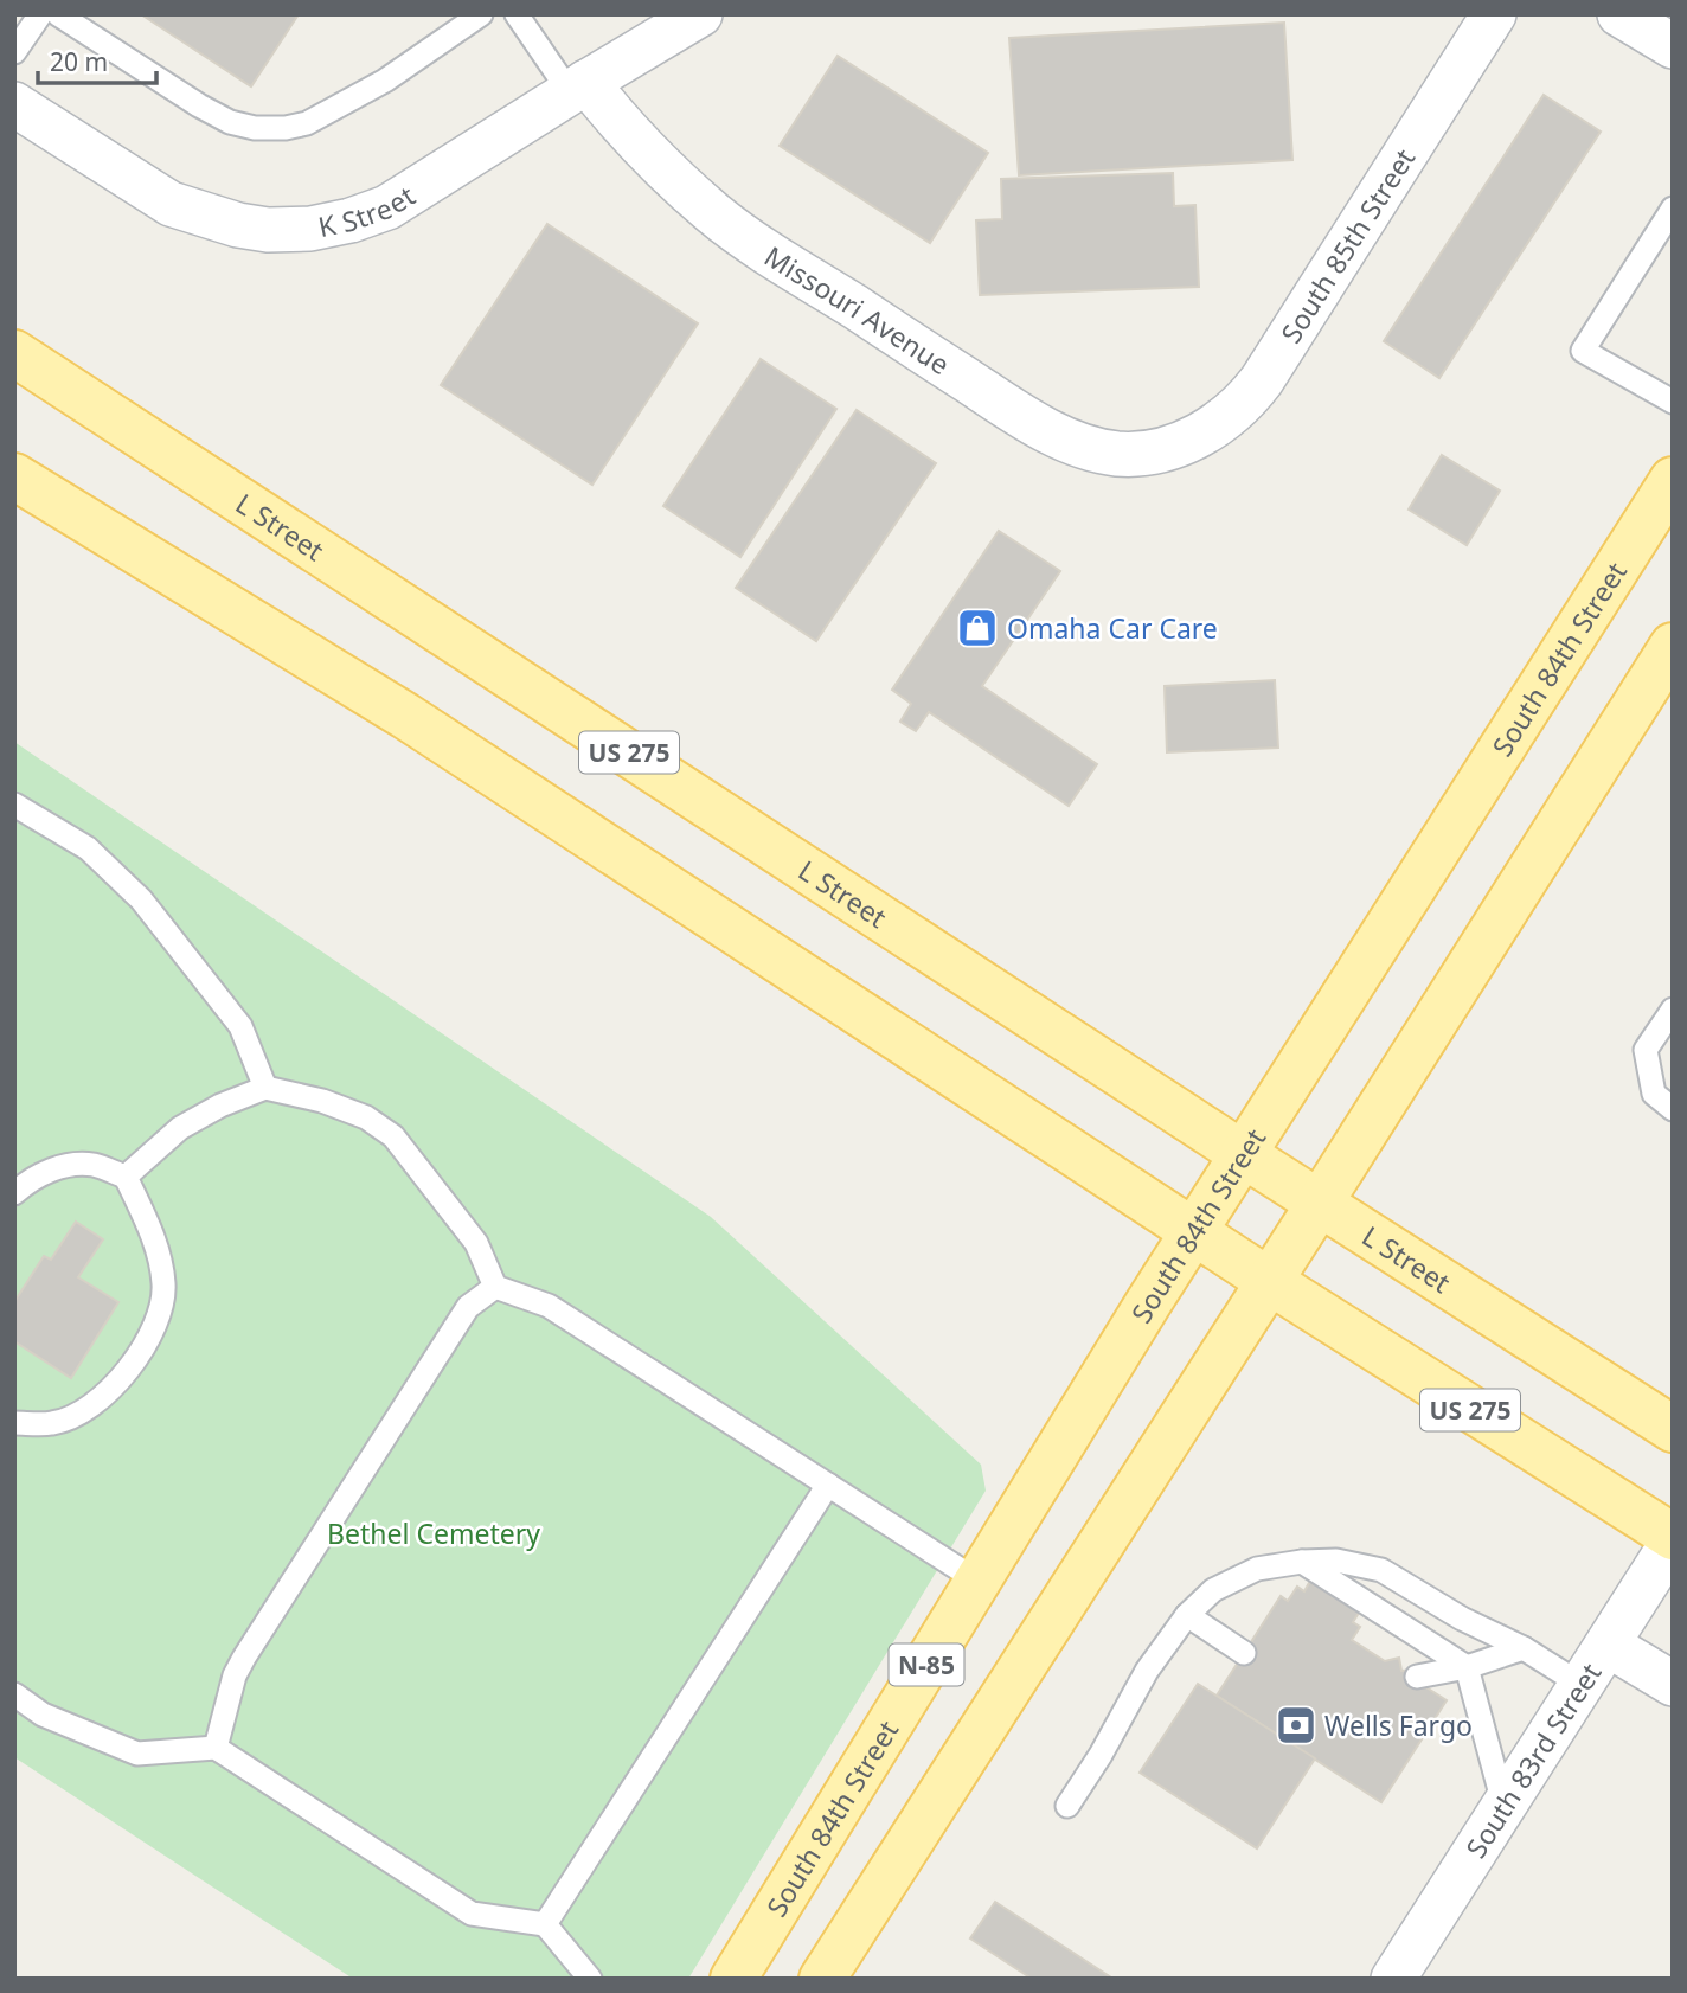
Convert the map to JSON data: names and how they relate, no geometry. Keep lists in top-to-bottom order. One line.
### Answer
{"streets":{"main road":["L Street","South 84th Street","US 275","N-85"],"street":["K Street","South 85th Street","Missouri Avenue","South 83rd Street"]},"crossings":[["K Street","Missouri Avenue"],["South 85th Street","Missouri Avenue"],["L Street","South 84th Street"],["L Street","N-85"],["South 84th Street","US 275"],["US 275","N-85"],["US 275","South 83rd Street"]],"parks":["Bethel Cemetery"],"places":{"shop":["Omaha Car Care"],"bank":["Wells Fargo"]},"scale_bar":"20 m"}
